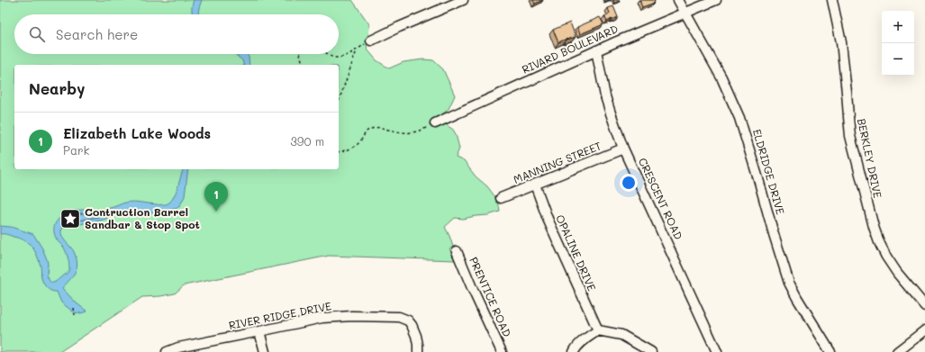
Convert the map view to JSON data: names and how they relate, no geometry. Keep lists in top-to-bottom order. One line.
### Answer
{"streets":{"street":["RIVARD BOULEVARD","BERKLEY DRIVE","MANNING STREET","ELDRIDGE DRIVE","CRESCENT ROAD","OPALINE DRIVE","PRENTICE ROAD","RIVER RIDGE DRIVE"]},"crossings":[["RIVARD BOULEVARD","ELDRIDGE DRIVE"],["RIVARD BOULEVARD","CRESCENT ROAD"],["MANNING STREET","CRESCENT ROAD"],["MANNING STREET","OPALINE DRIVE"]],"places":{"place":["Contruction Barrel Sandbar & Stop Spot"]},"page":{"map_buttons":["+","−"],"search":"Search here","heading":"Nearby","list":[{"mark":"1","name":"Elizabeth Lake Woods","note":"Park","value":"390 m"}],"pins":"1"}}
